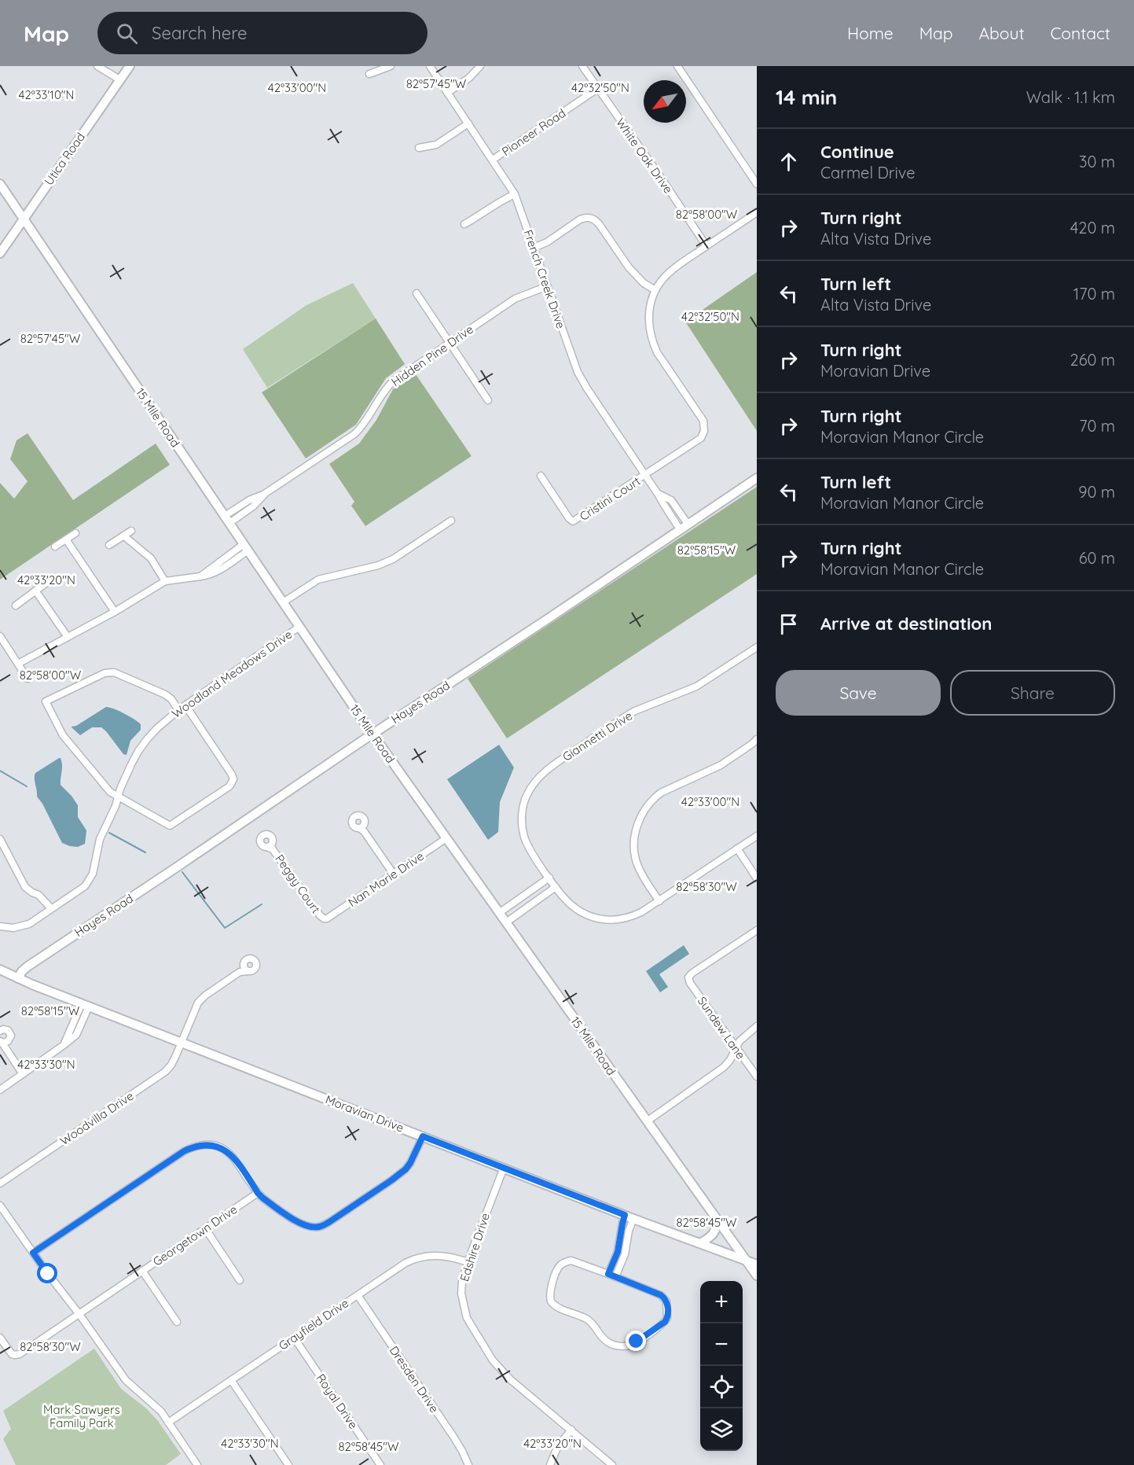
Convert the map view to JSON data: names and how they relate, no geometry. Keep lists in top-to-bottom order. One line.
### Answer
{"streets":{"street":["Pioneer Road","White Oak Drive","Utica Road","French Creek Drive","Hidden Pine Drive","15 Mile Road","Cristini Court","Woodland Meadows Drive","Hayes Road","Giannetti Drive","Nan Marie Drive","Peggy Court","Sundew Lane","Moravian Drive","Woodvilla Drive","Georgetown Drive","Edshire Drive","Grayfield Drive","Dresden Drive","Royal Drive"]},"crossings":[["Pioneer Road","White Oak Drive"],["Pioneer Road","French Creek Drive"],["Utica Road","15 Mile Road"],["French Creek Drive","Hidden Pine Drive"],["French Creek Drive","Cristini Court"],["French Creek Drive","Hayes Road"],["Hidden Pine Drive","15 Mile Road"],["15 Mile Road","Woodland Meadows Drive"],["15 Mile Road","Hayes Road"],["15 Mile Road","Nan Marie Drive"],["15 Mile Road","Moravian Drive"],["Hayes Road","Moravian Drive"],["Nan Marie Drive","Peggy Court"],["Moravian Drive","Woodvilla Drive"],["Moravian Drive","Edshire Drive"],["Edshire Drive","Grayfield Drive"],["Grayfield Drive","Dresden Drive"],["Grayfield Drive","Royal Drive"]],"parks":["Mark Sawyers Family Park"],"north":"bottom left","page":{"header":"Map","search":"Search here","nav":["Home","Map","About","Contact"],"heading":["14 min","Walk · 1.1 km"],"list":[["Continue","Carmel Drive","30 m"],["Turn right","Alta Vista Drive","420 m"],["Turn left","Alta Vista Drive","170 m"],["Turn right","Moravian Drive","260 m"],["Turn right","Moravian Manor Circle","70 m"],["Turn left","Moravian Manor Circle","90 m"],["Turn right","Moravian Manor Circle","60 m"],"Arrive at destination"],"buttons":["Save","Share"],"map_buttons":["+","−"]},"coordinates":["82°57'45\"W","42°33'00\"N","42°32'50\"N","42°33'10\"N","82°58'00\"W","82°58'15\"W","42°33'20\"N","82°58'30\"W","42°33'30\"N","82°58'45\"W"]}
